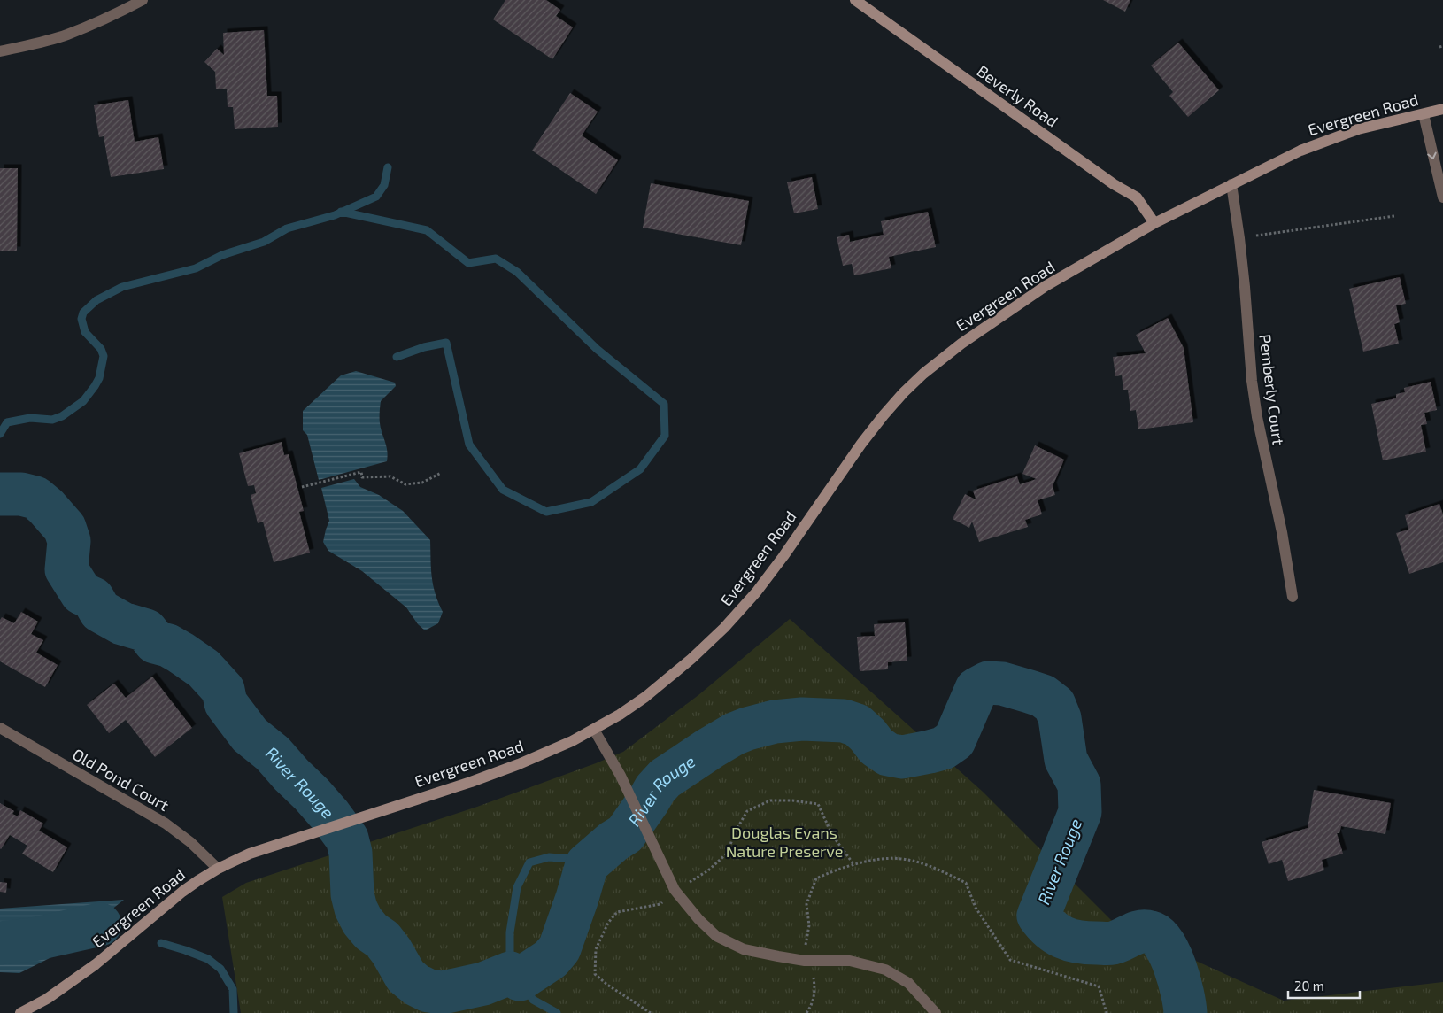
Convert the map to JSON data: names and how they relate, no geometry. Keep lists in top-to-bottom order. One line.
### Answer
{"streets":{"street":["Beverly Road","Evergreen Road","Pemberly Court","Old Pond Court"]},"crossings":[["Beverly Road","Evergreen Road"],["Evergreen Road","Pemberly Court"],["Evergreen Road","Old Pond Court"]],"water":["River Rouge"],"parks":["Douglas Evans Nature Preserve"],"scale_bar":"20 m"}
